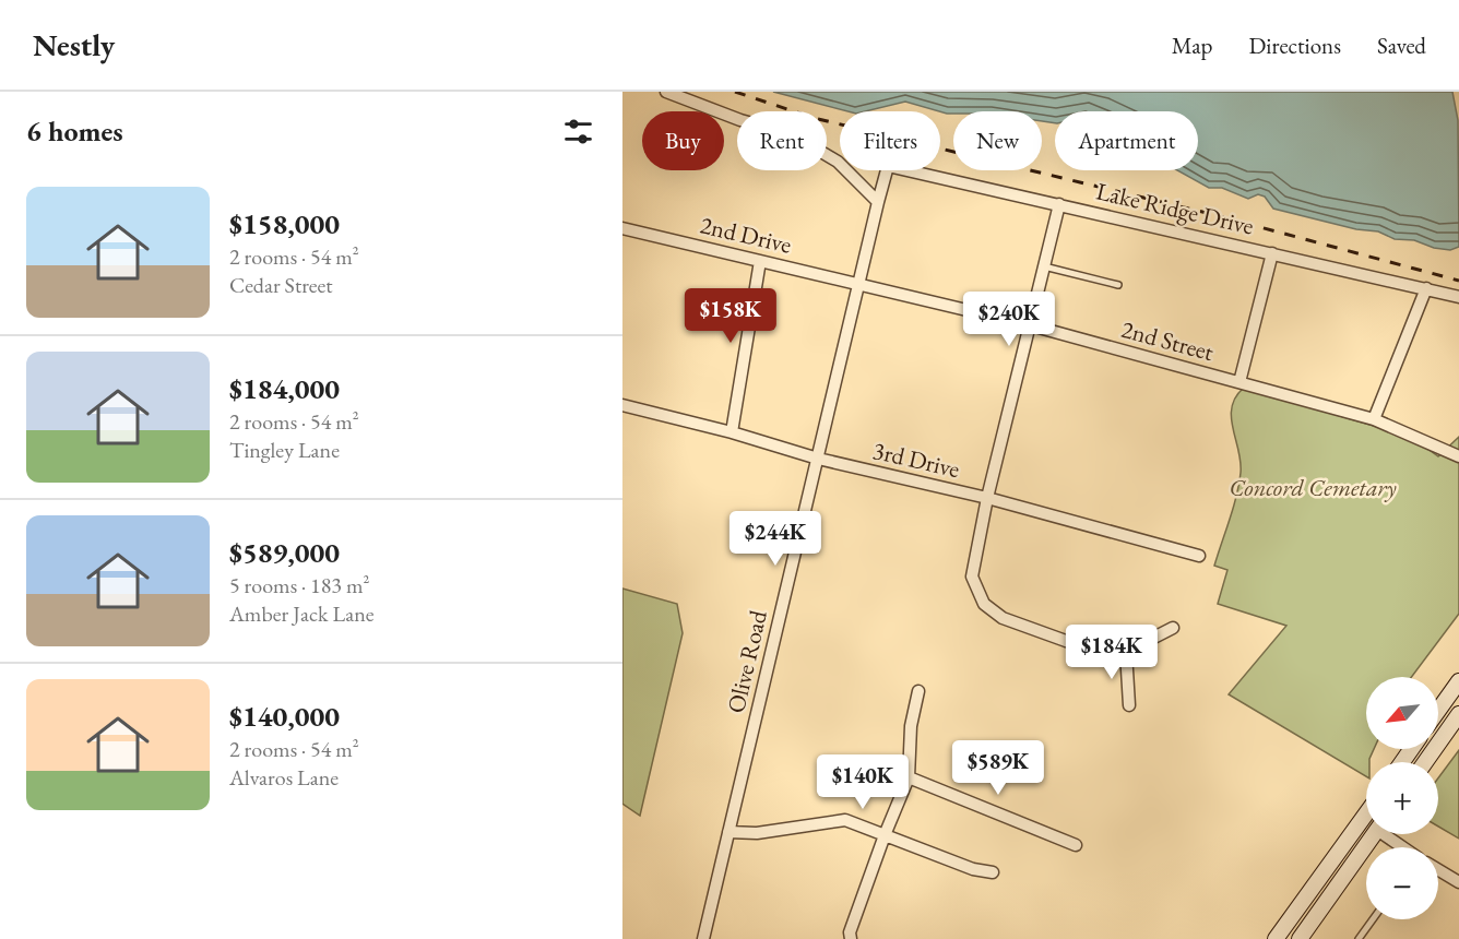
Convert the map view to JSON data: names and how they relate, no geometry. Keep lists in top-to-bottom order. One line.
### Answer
{"streets":{"street":["Lake Ridge Drive","2nd Drive","2nd Street","3rd Drive","Olive Road"]},"crossings":[["Lake Ridge Drive","Olive Road"],["2nd Drive","2nd Street"],["2nd Drive","Olive Road"],["2nd Street","Olive Road"],["3rd Drive","Olive Road"]],"parks":["Concord Cemetary"],"north":"bottom left","page":{"header":"Nestly","nav":["Map","Directions","Saved"],"heading":"6 homes","chip":["Buy","Rent","Filters","New","Apartment"],"list":[{"name":"$158,000","note":"2 rooms · 54 m² · Cedar Street"},{"name":"$184,000","note":"2 rooms · 54 m² · Tingley Lane"},{"name":"$589,000","note":"5 rooms · 183 m² · Amber Jack Lane"},{"name":"$140,000","note":"2 rooms · 54 m² · Alvaros Lane"}],"price":["$158K","$240K","$244K","$184K","$589K","$140K"],"map_buttons":["+","−"]}}
